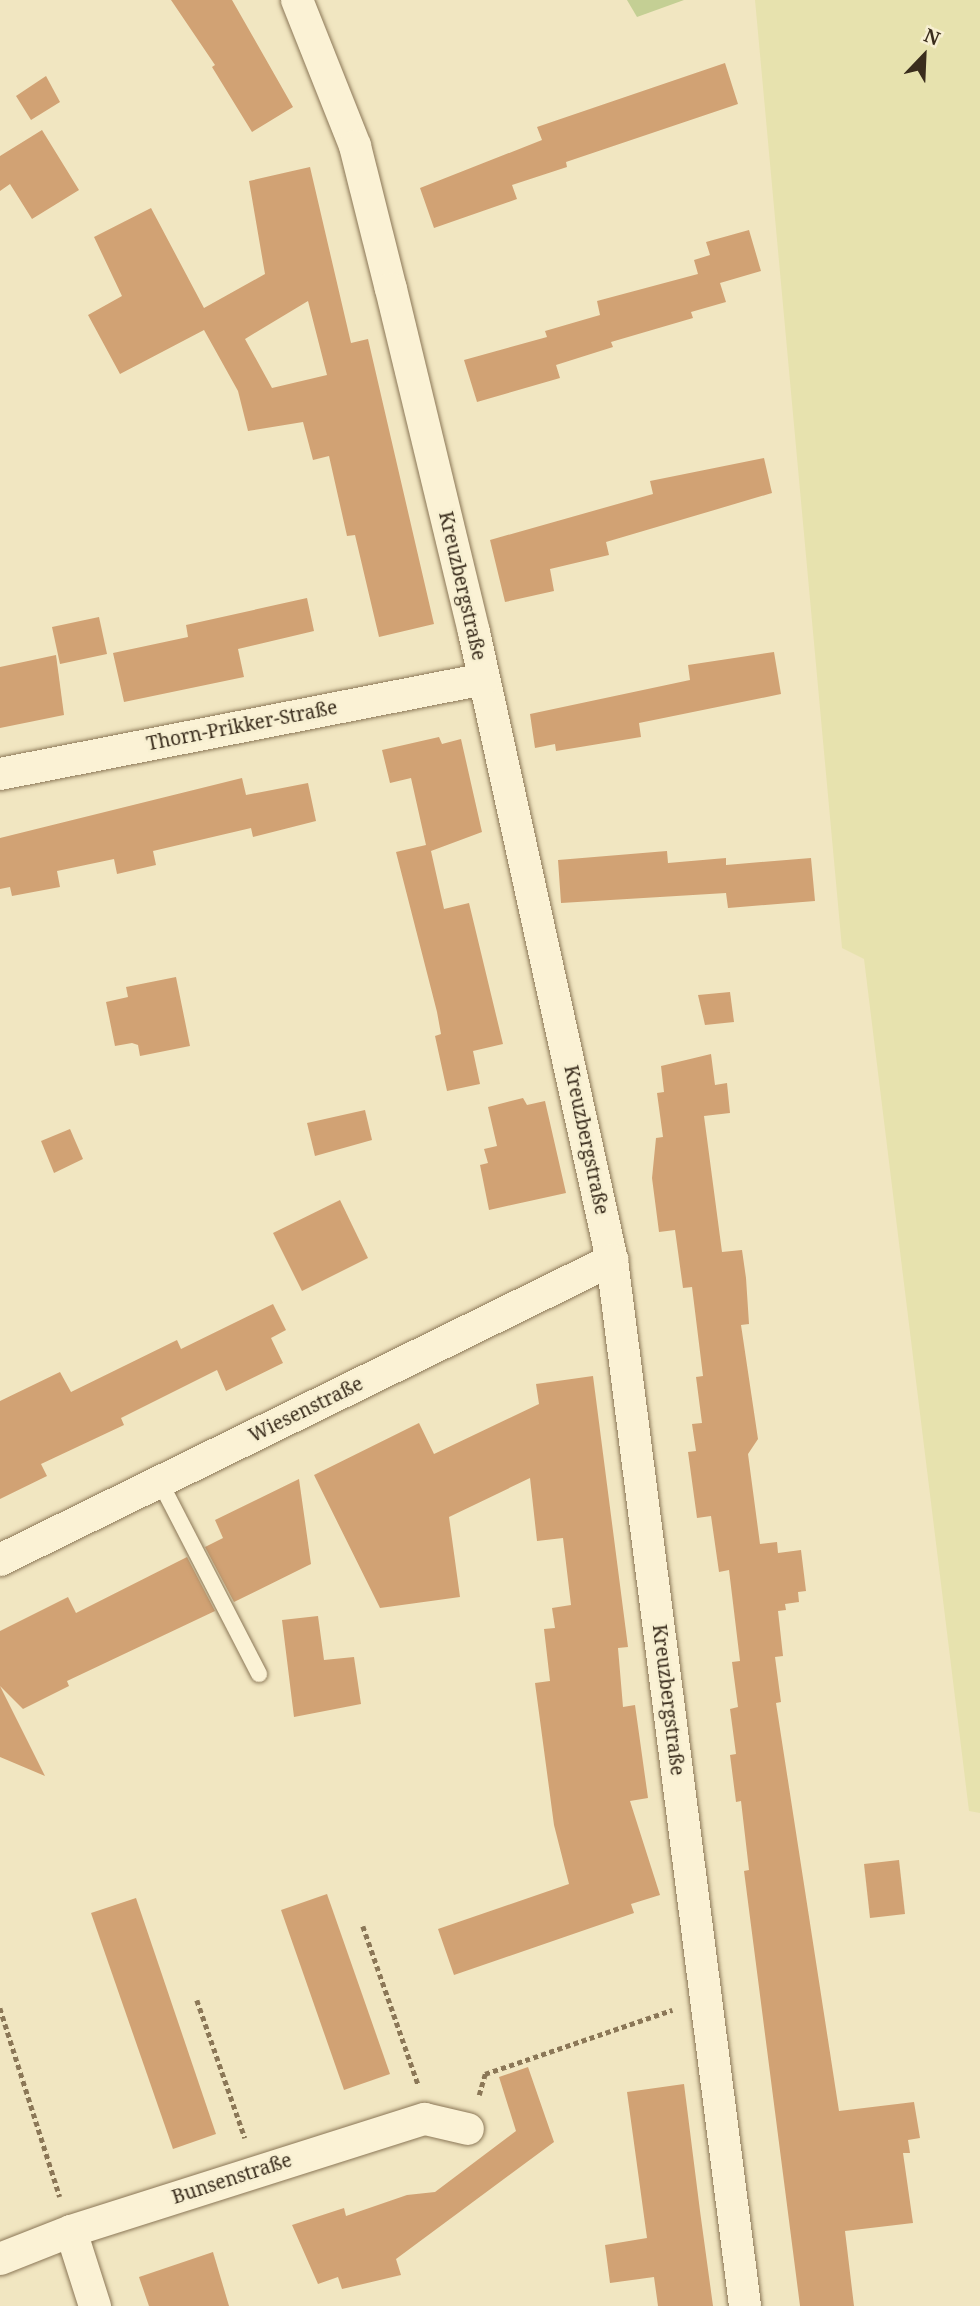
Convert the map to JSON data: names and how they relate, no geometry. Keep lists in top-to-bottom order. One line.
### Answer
{"streets":{"street":["Kreuzbergstraße","Thorn-Prikker-Straße","Wiesenstraße","Bunsenstraße"]},"crossings":[["Kreuzbergstraße","Thorn-Prikker-Straße"],["Kreuzbergstraße","Wiesenstraße"]],"north":"top right"}
